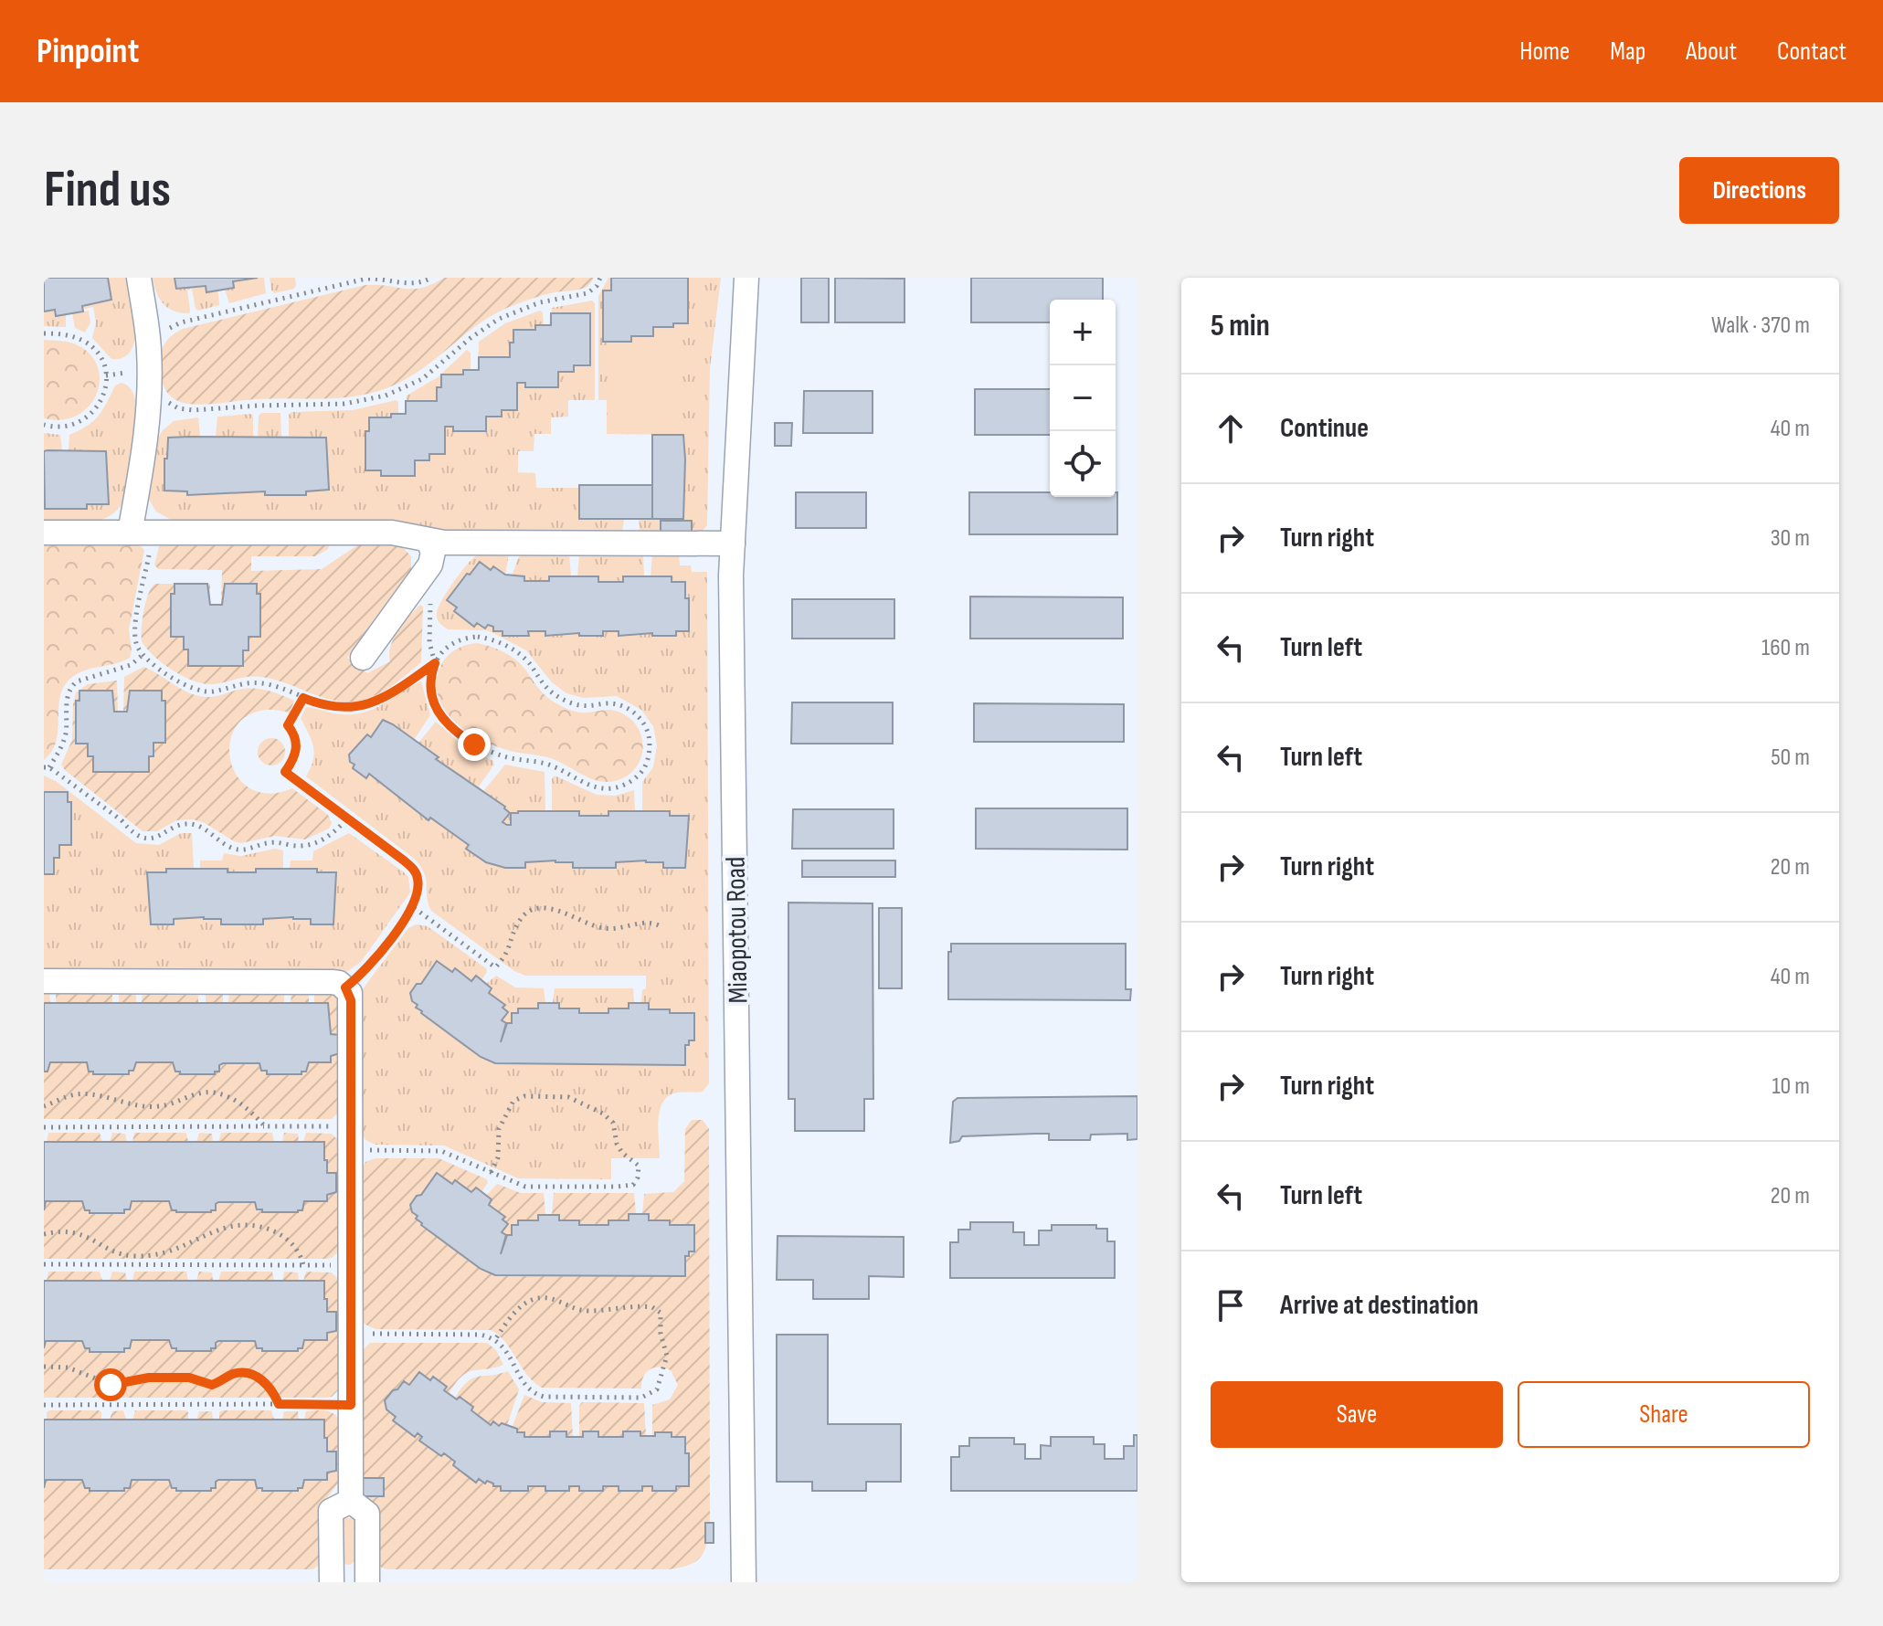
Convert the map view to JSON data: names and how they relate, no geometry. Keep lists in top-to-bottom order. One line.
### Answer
{"streets":{"street":["Miaopotou Road"]},"page":{"header":"Pinpoint","nav":["Home","Map","About","Contact"],"buttons":["Directions",["Save","Share"]],"title":"Find us","heading":["5 min","Walk · 370 m"],"map_buttons":["+","−"],"list":[["Continue","40 m"],["Turn right","30 m"],["Turn left","160 m"],["Turn left","50 m"],["Turn right","20 m"],["Turn right","40 m"],["Turn right","10 m"],["Turn left","20 m"],"Arrive at destination"]}}
